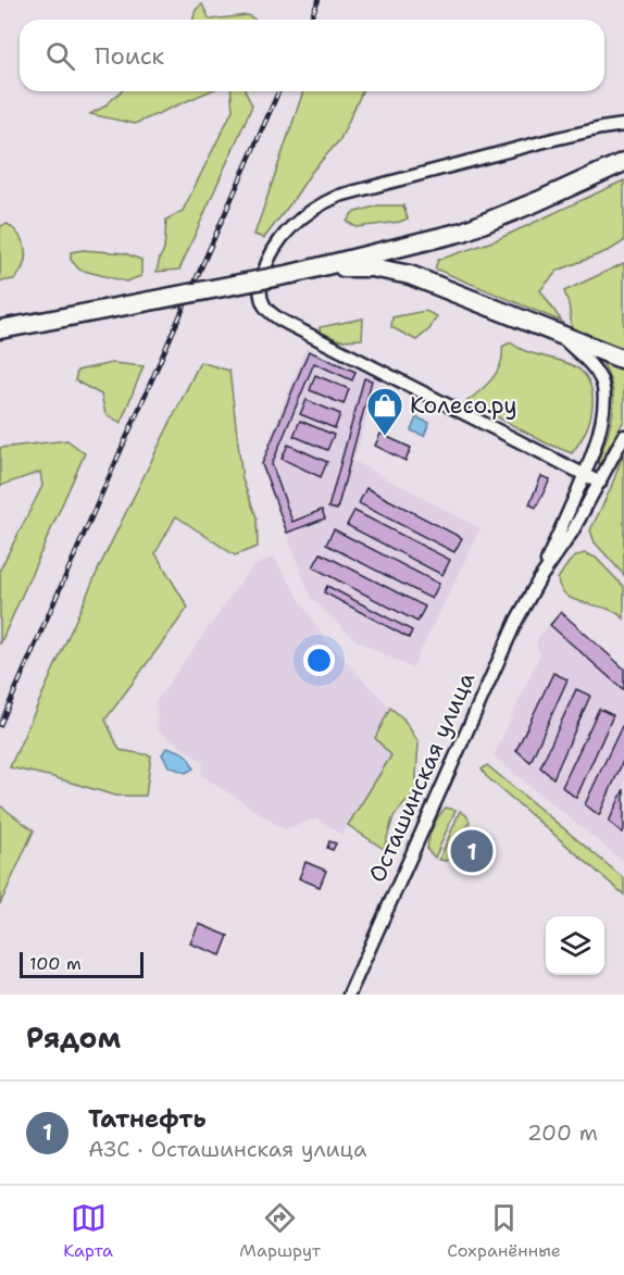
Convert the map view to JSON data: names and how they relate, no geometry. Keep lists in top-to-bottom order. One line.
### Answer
{"streets":{"street":["Осташинская улица"]},"places":{"shop":["Колесо.ру"]},"scale_bar":"100 m","page":{"search":"Поиск","pins":"1","scale":"100 m","heading":"Рядом","list":[{"mark":"1","name":"Татнефть","note":"АЗС · Осташинская улица","value":"200 m"}],"nav":["Карта","Маршрут","Сохранённые"]}}
